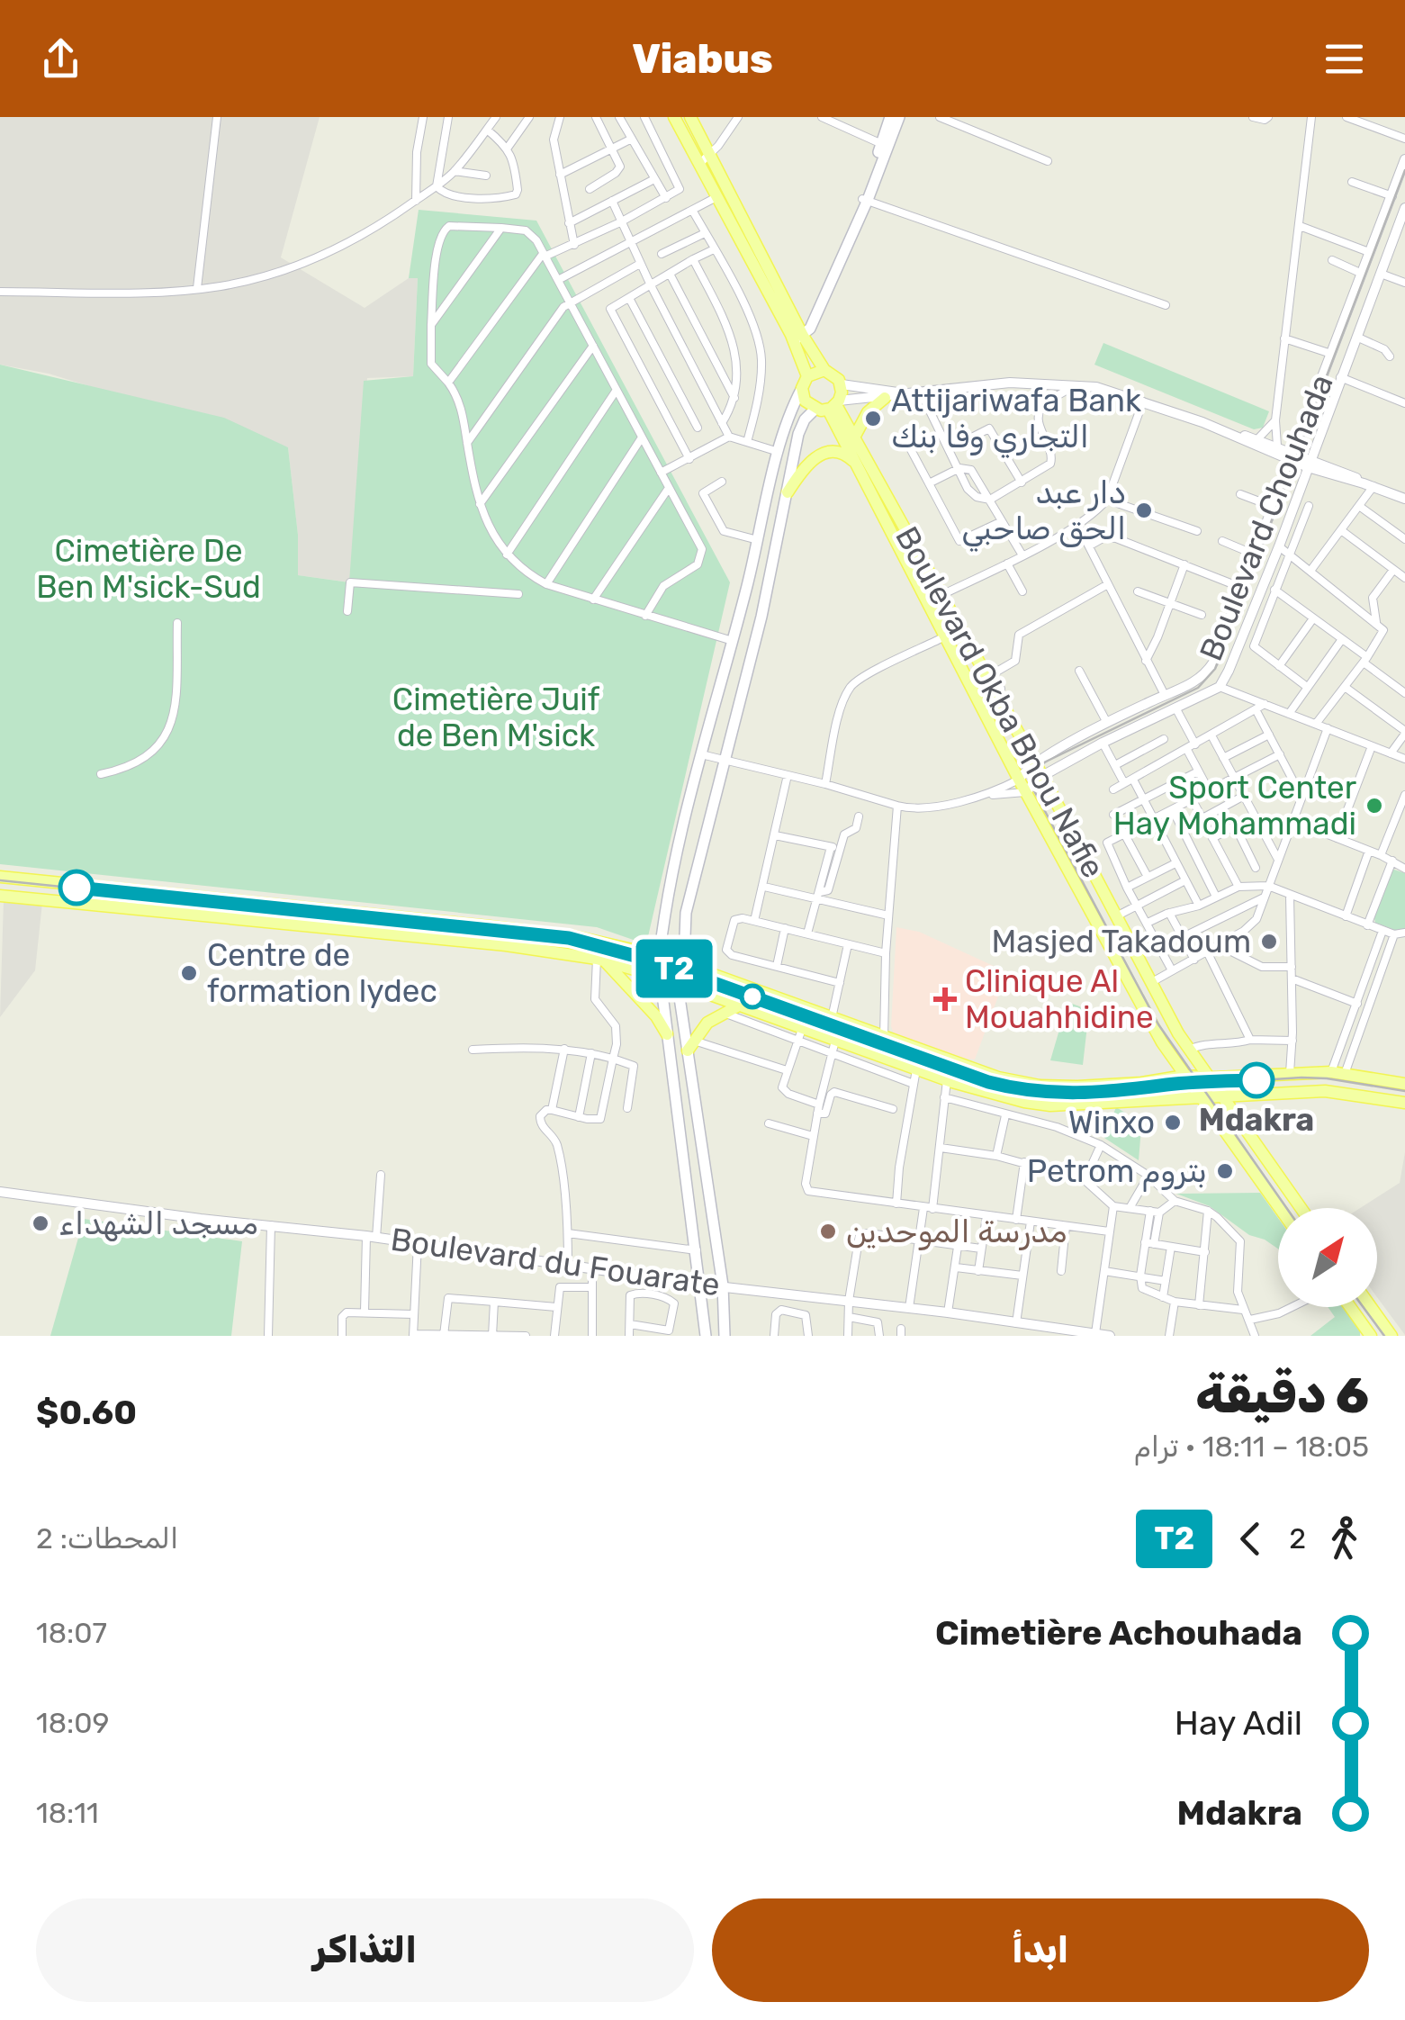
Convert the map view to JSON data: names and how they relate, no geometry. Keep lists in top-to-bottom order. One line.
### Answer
{"streets":{"main road":["Boulevard Okba Bnou Nafie"],"street":["Boulevard Chouhada","Boulevard du Fouarate"]},"crossings":[["Boulevard Chouhada","Boulevard Okba Bnou Nafie"]],"parks":["Cimetière De Ben M'sick-Sud","Cimetière Juif de Ben M'sick"],"places":{"other":["Attijariwafa Bank التجاري وفا بنك","دار عبد الحق صاحبي","Sport Center Hay Mohammadi","Masjed Takadoum","Centre de formation lydec","Mdakra","Winxo","Petrom بتروم","مسجد الشهداء","مدرسة الموحدين"],"health":["Clinique Al Mouahhidine"]},"lines":["tram line T2"],"north":"top right","page":{"header":"Viabus","on_map":"T2","heading":["6 دقيقة","18:05 – 18:11 · ترام","$0.60"],"legs":["2","T2","المحطات: 2"],"list":[{"name":"Cimetière Achouhada","value":"18:07"},{"name":"Hay Adil","value":"18:09"},{"name":"Mdakra","value":"18:11"}],"buttons":["ابدأ","التذاكر"]}}
